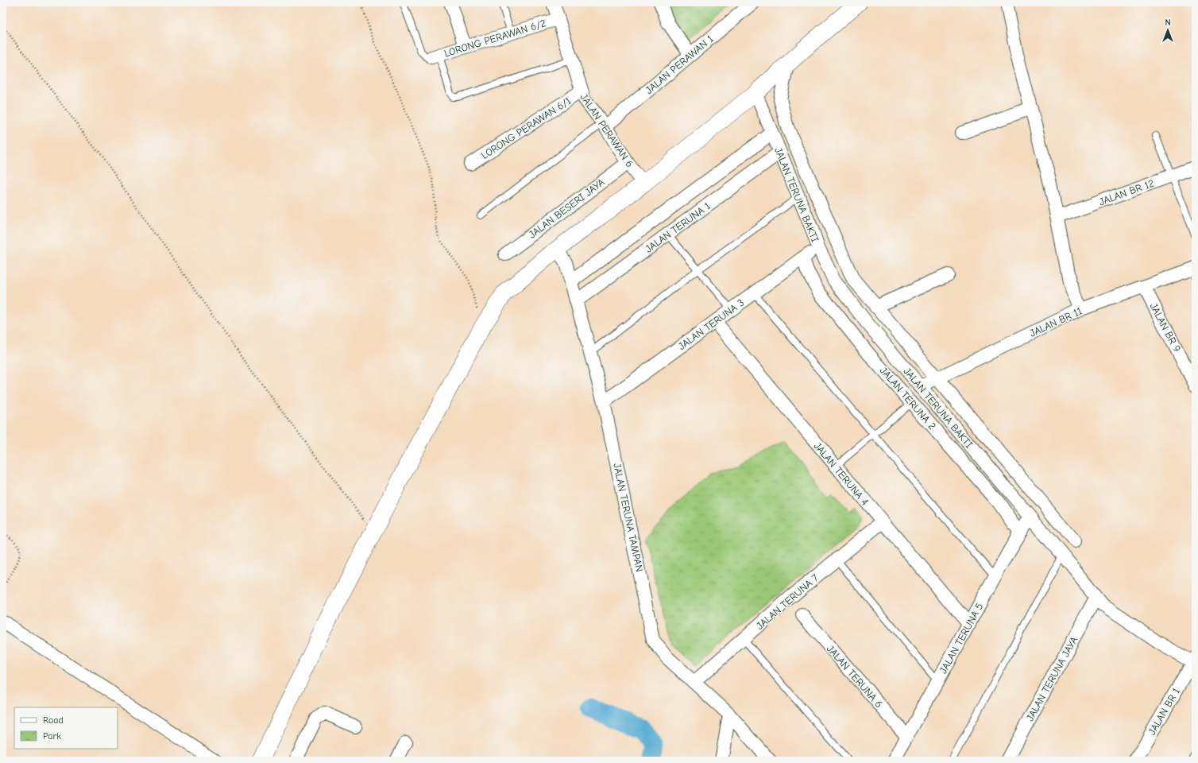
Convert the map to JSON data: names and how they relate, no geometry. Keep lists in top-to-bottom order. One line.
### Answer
{"streets":{"street":["LORONG PERAWAN 6/2","JALAN PERAWAN 1","LORONG PERAWAN 6/1","JALAN PERAWAN 6","JALAN BR 12","JALAN TERUNA BAKTI","JALAN BESERI JAYA","JALAN TERUNA 1","JALAN BR 11","JALAN TERUNA 3","JALAN BR 9","JALAN TERUNA 2","JALAN TERUNA 4","JALAN TERUNA TAMPAN","JALAN TERUNA 7","JALAN TERUNA 5","JALAN TERUNA 6","JALAN TERUNA JAYA","JALAN BR 1"]},"crossings":[["LORONG PERAWAN 6/2","JALAN PERAWAN 6"],["JALAN PERAWAN 1","JALAN PERAWAN 6"],["LORONG PERAWAN 6/1","JALAN PERAWAN 6"],["JALAN PERAWAN 6","JALAN BESERI JAYA"],["JALAN TERUNA BAKTI","JALAN TERUNA 1"],["JALAN TERUNA BAKTI","JALAN BR 11"],["JALAN TERUNA BAKTI","JALAN TERUNA 3"],["JALAN TERUNA BAKTI","JALAN TERUNA 5"],["JALAN TERUNA BAKTI","JALAN TERUNA JAYA"],["JALAN TERUNA BAKTI","JALAN BR 1"],["JALAN TERUNA 1","JALAN TERUNA TAMPAN"],["JALAN BR 11","JALAN BR 9"],["JALAN TERUNA 3","JALAN TERUNA 2"],["JALAN TERUNA 3","JALAN TERUNA 4"],["JALAN TERUNA 3","JALAN TERUNA TAMPAN"],["JALAN TERUNA 2","JALAN TERUNA 5"],["JALAN TERUNA 4","JALAN TERUNA 7"],["JALAN TERUNA 4","JALAN TERUNA 5"],["JALAN TERUNA TAMPAN","JALAN TERUNA 7"],["JALAN TERUNA 5","JALAN TERUNA 6"]],"legend":["Road","Park"],"north":"top"}
